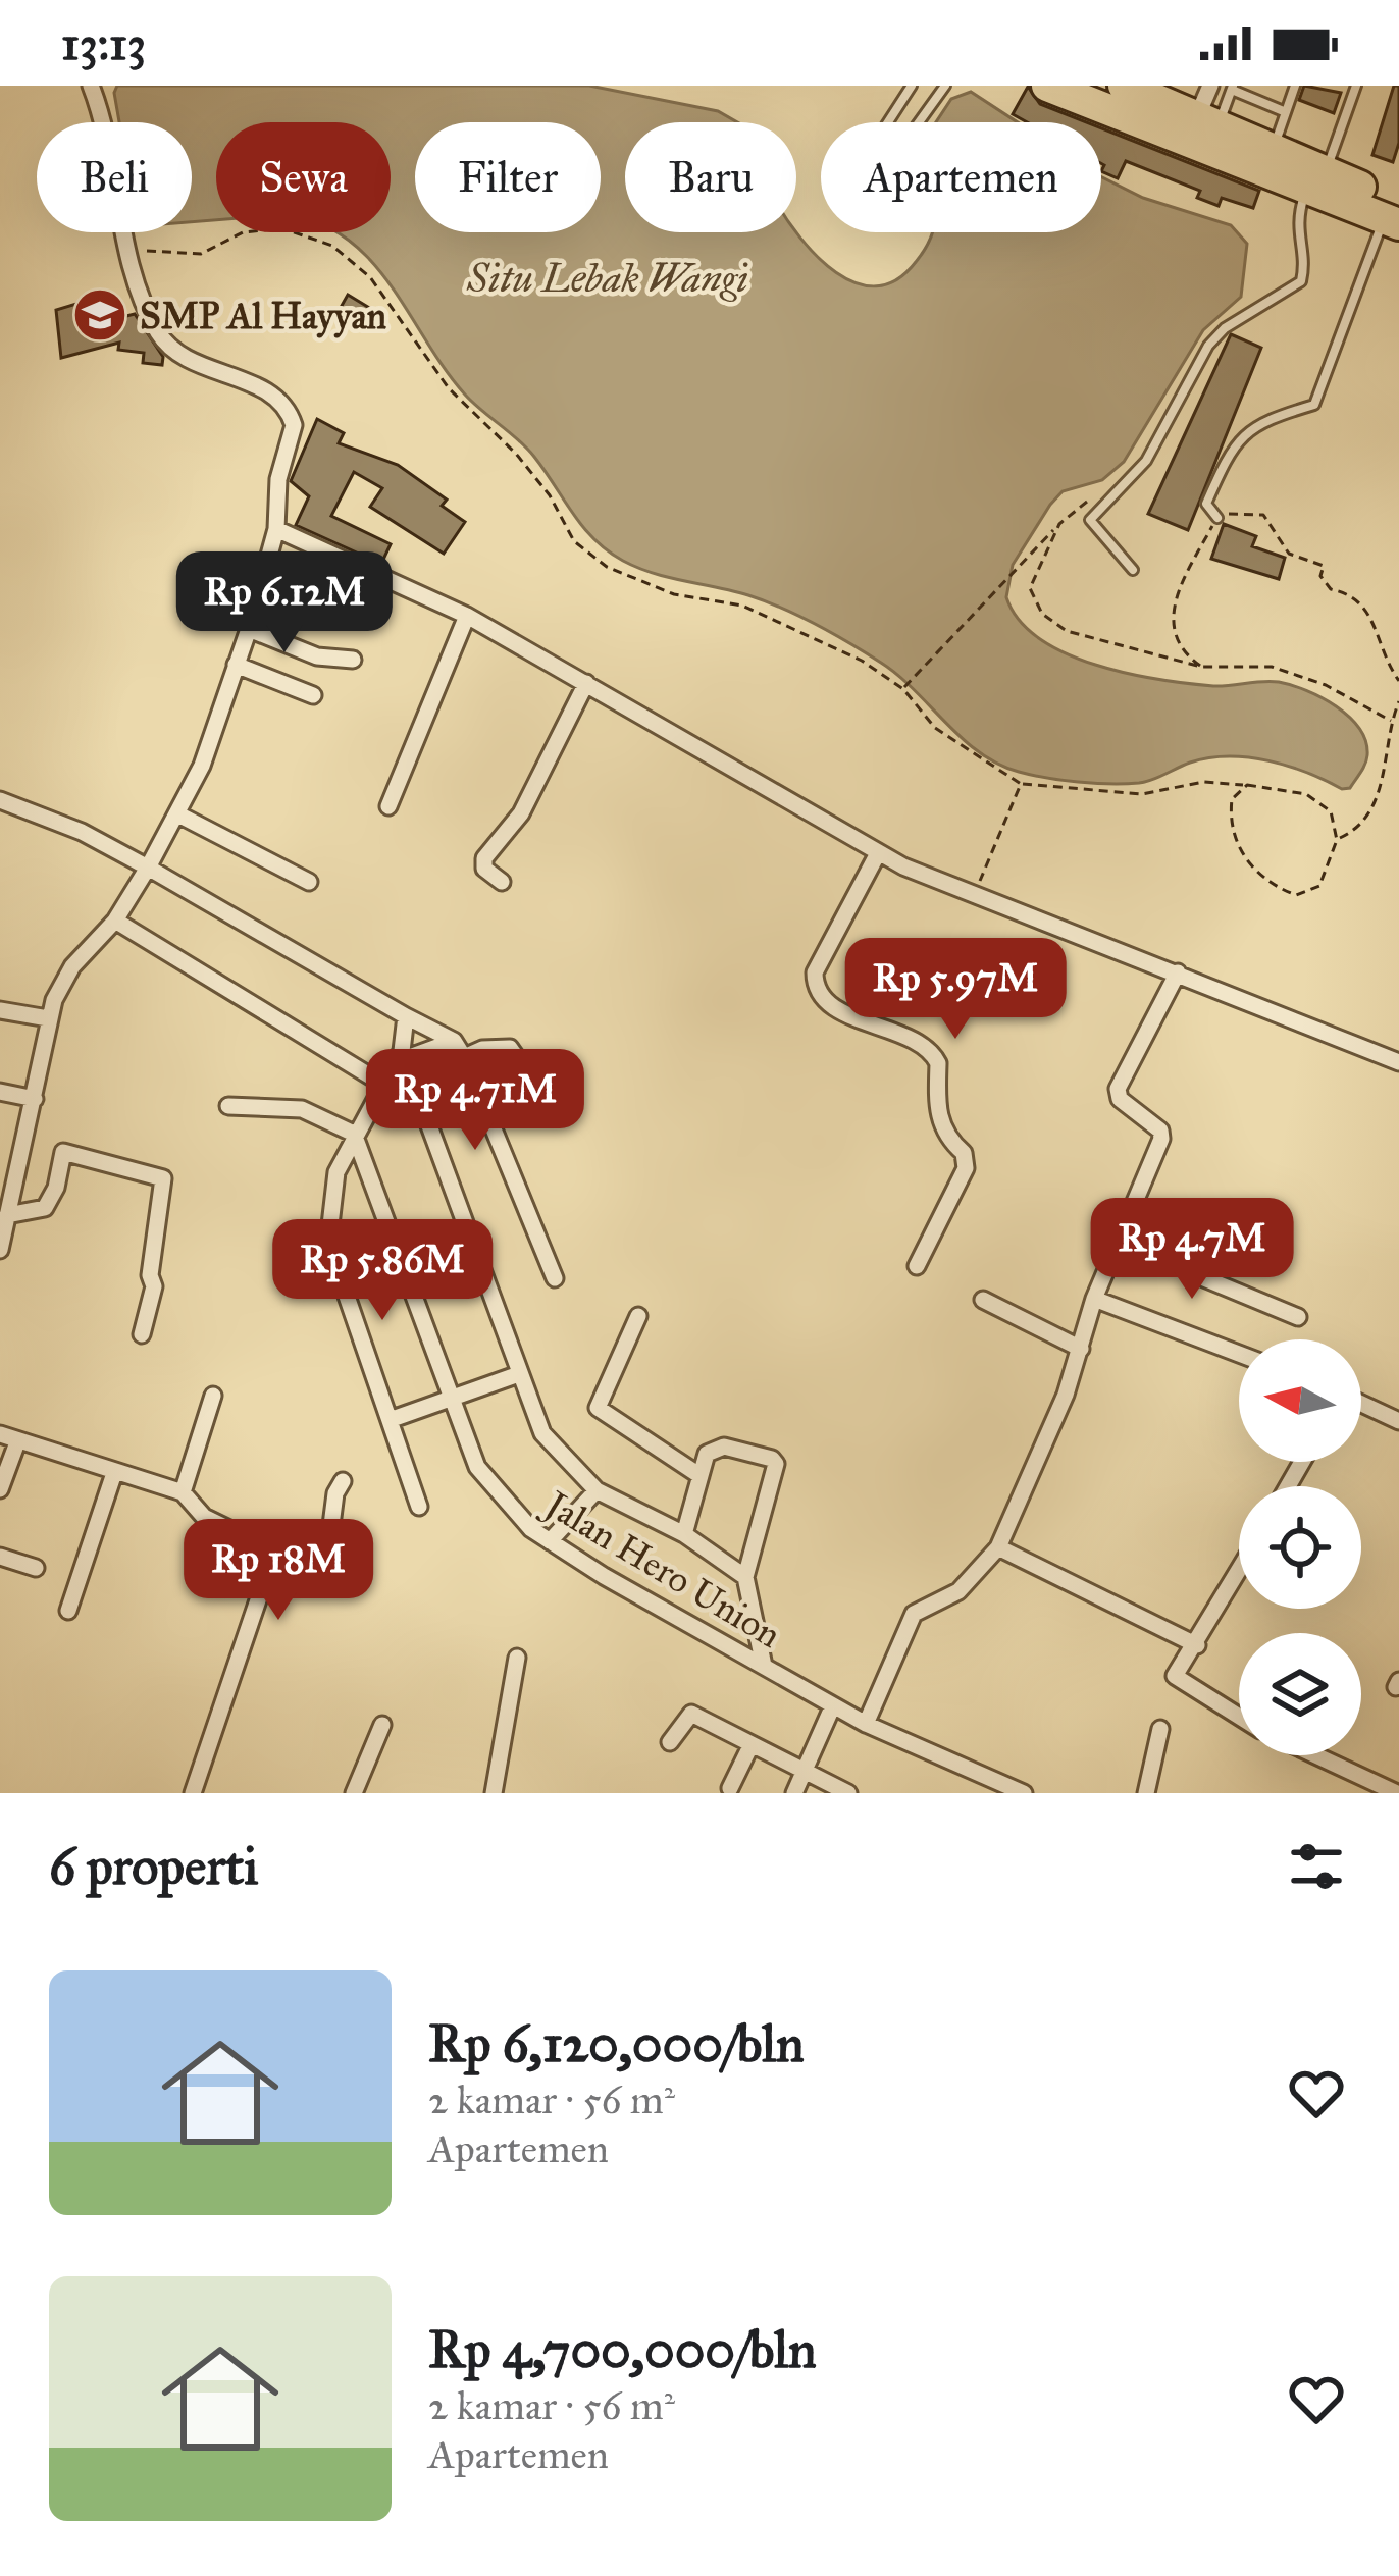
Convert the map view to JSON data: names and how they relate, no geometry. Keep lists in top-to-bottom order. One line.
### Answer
{"streets":{"street":["Jalan Hero Union"]},"water":["Situ Lebak Wangi"],"places":{"school or university":["SMP Al Hayyan"]},"north":"left","page":{"status":"13:13","chip":["Beli","Sewa","Filter","Baru","Apartemen"],"price":["Rp 6.12M","Rp 5.97M","Rp 4.71M","Rp 4.7M","Rp 5.86M","Rp 18M"],"heading":"6 properti","list":[{"name":"Rp 6,120,000/bln","note":"2 kamar · 56 m² · Apartemen"},{"name":"Rp 4,700,000/bln","note":"2 kamar · 56 m² · Apartemen"}]}}
